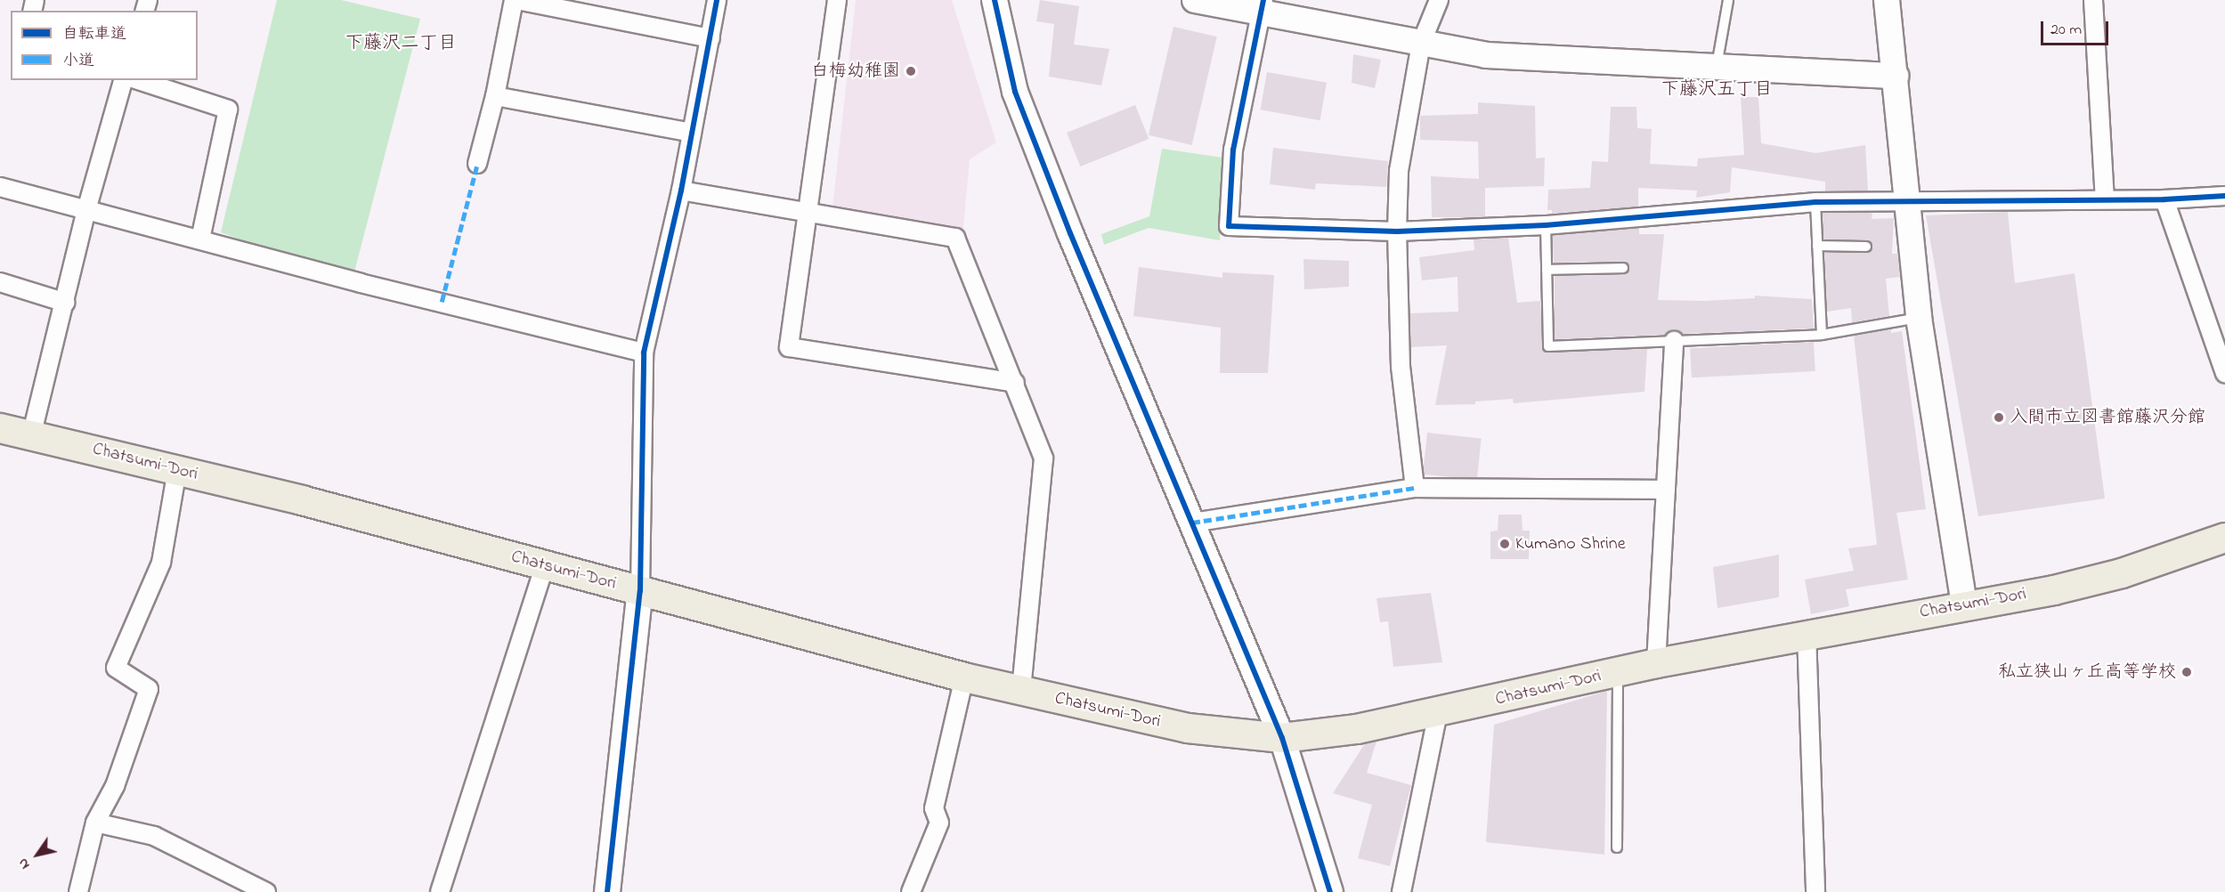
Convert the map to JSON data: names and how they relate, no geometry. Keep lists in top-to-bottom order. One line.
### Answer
{"streets":{"main road":["Chatsumi-Dori"]},"districts":["下藤沢二丁目","下藤沢五丁目"],"places":["白梅幼稚園","入間市立図書館藤沢分館","Kumano Shrine","私立狭山ヶ丘高等学校"],"legend":["自転車道","小道"],"scale_bar":"20 m","north":"bottom left"}
